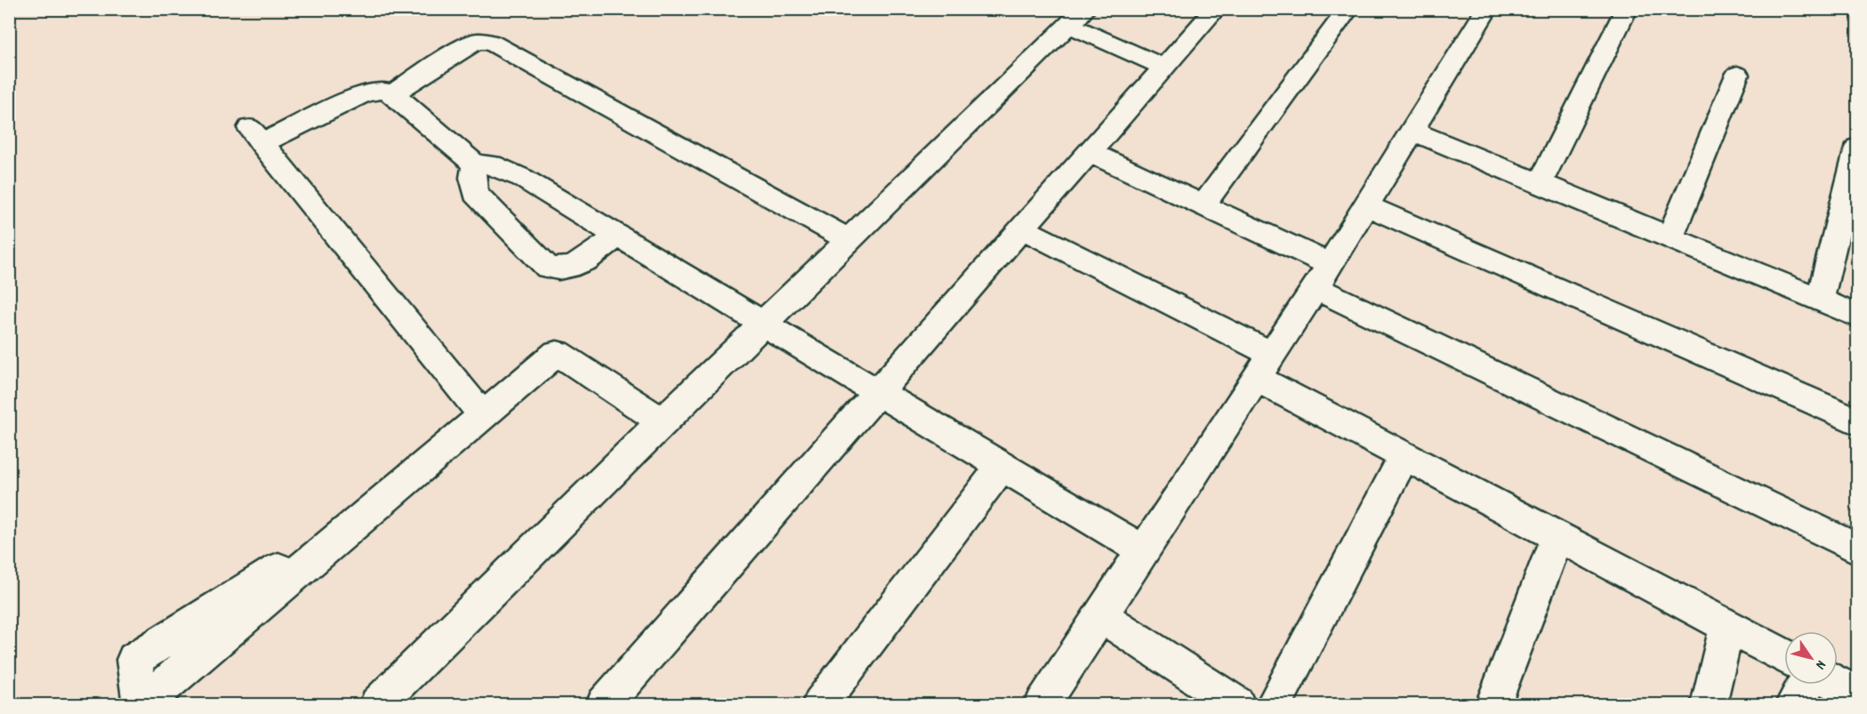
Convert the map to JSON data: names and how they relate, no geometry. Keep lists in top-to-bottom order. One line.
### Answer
{"north":"bottom right"}
